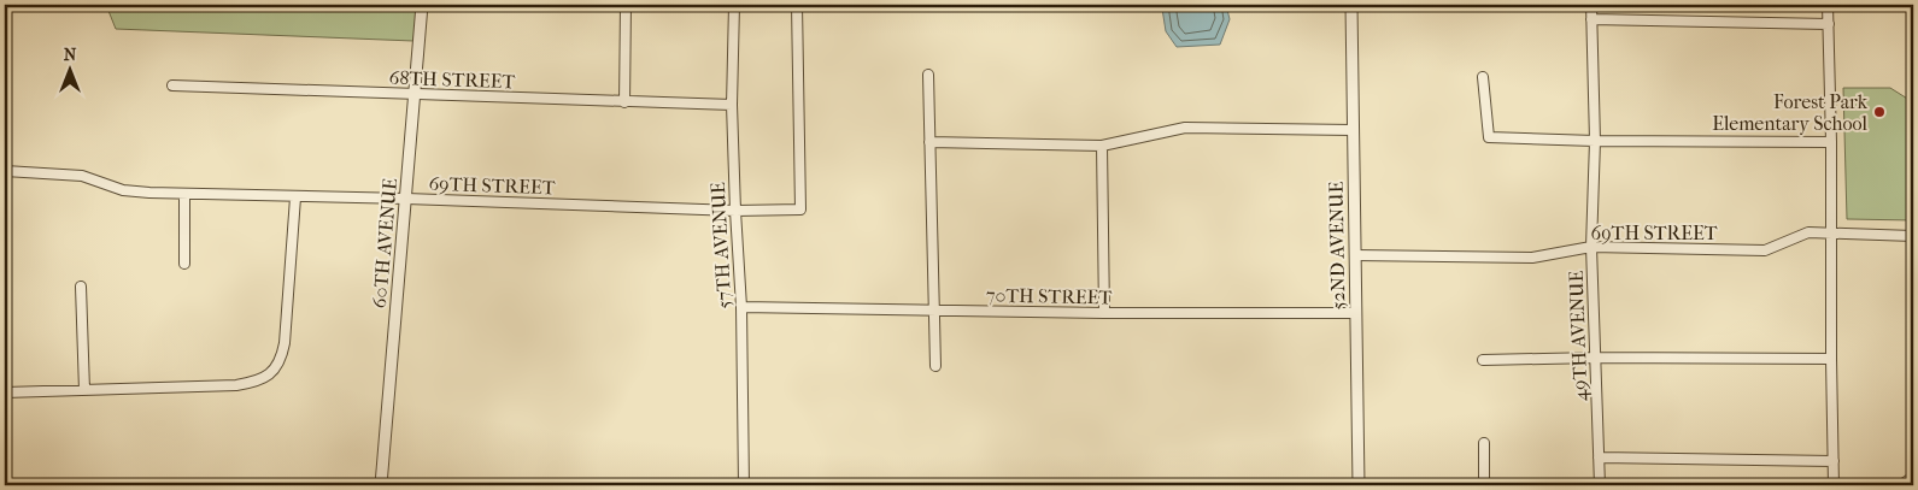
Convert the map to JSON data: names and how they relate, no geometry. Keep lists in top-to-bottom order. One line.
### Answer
{"streets":{"street":["68TH STREET","69TH STREET","60TH AVENUE","57TH AVENUE","52ND AVENUE","70TH STREET","49TH AVENUE"]},"crossings":[["68TH STREET","60TH AVENUE"],["68TH STREET","57TH AVENUE"],["69TH STREET","60TH AVENUE"],["69TH STREET","57TH AVENUE"],["69TH STREET","52ND AVENUE"],["69TH STREET","49TH AVENUE"],["57TH AVENUE","70TH STREET"],["52ND AVENUE","70TH STREET"]],"places":["Forest Park Elementary School"],"north":"top"}
